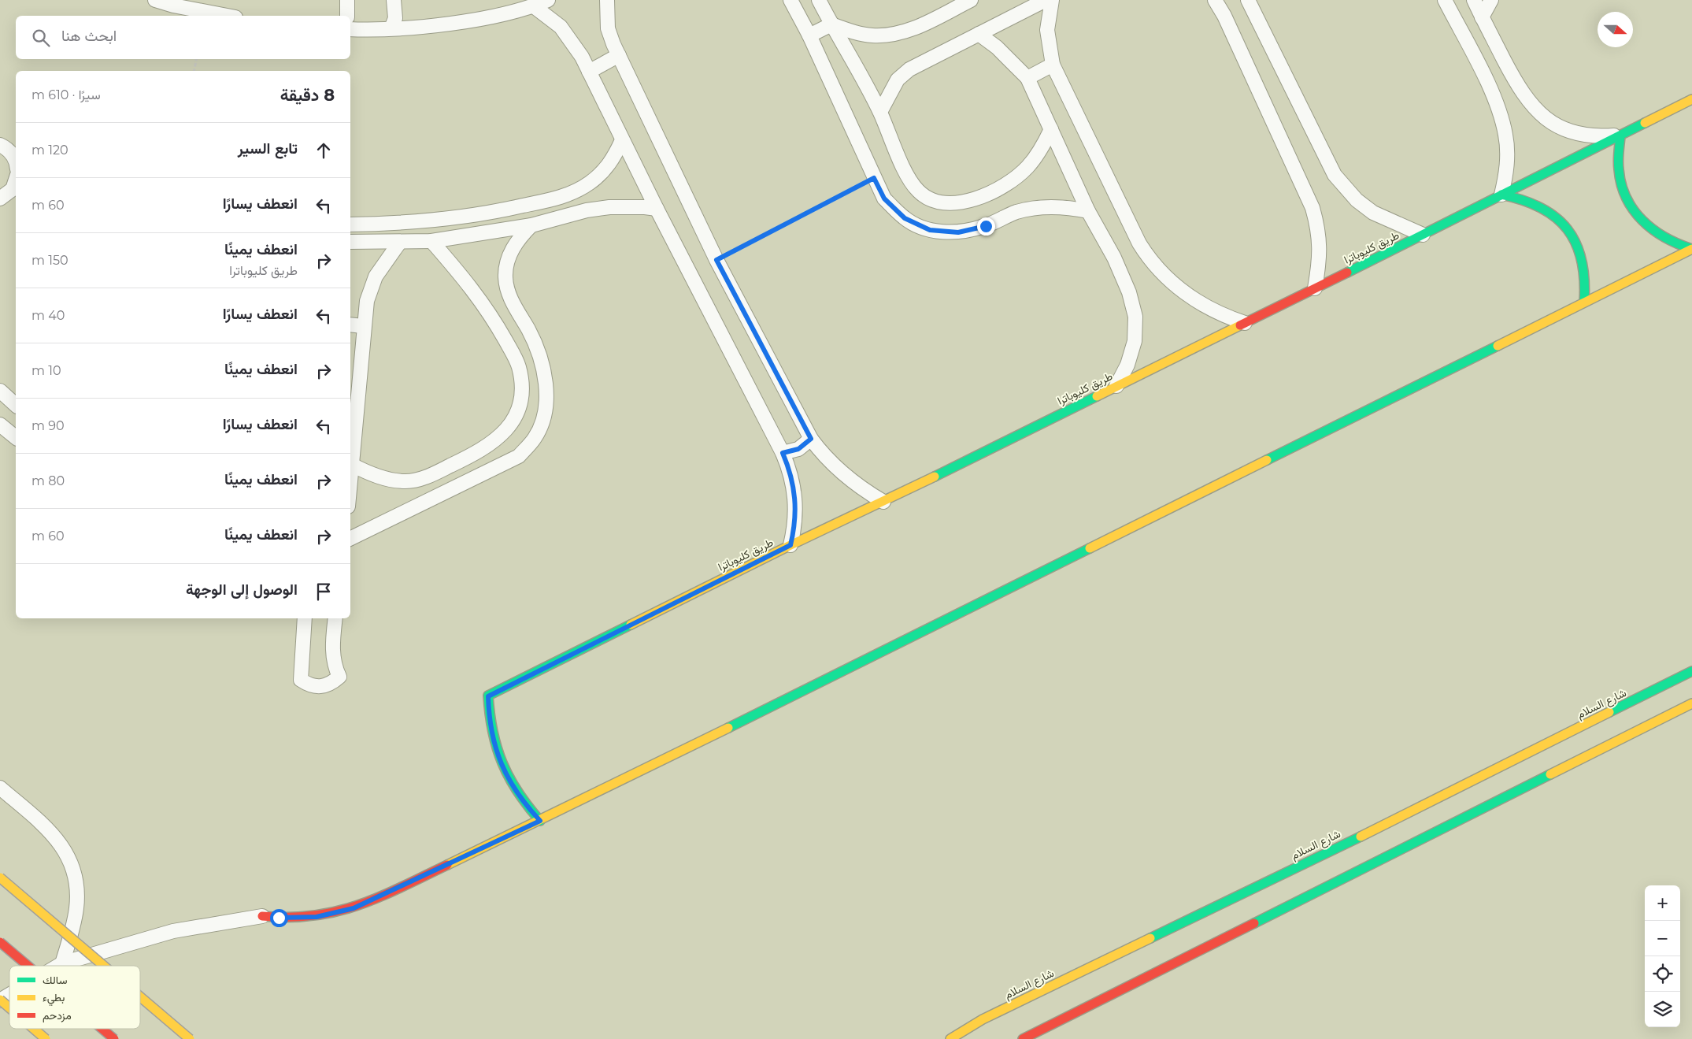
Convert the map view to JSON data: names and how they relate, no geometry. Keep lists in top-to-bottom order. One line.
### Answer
{"streets":{"main road":["طريق كليوباترا","شارع السلام"]},"legend":["سالك","بطيء","مزدحم"],"north":"right","page":{"search":"ابحث هنا","heading":["8 دقيقة","سيرًا · 610 m"],"list":[["تابع السير","120 m"],["انعطف يسارًا","60 m"],["انعطف يمينًا","طريق كليوباترا","150 m"],["انعطف يسارًا","40 m"],["انعطف يمينًا","10 m"],["انعطف يسارًا","90 m"],["انعطف يمينًا","80 m"],["انعطف يمينًا","60 m"],"الوصول إلى الوجهة"],"map_buttons":["+","−"]}}
